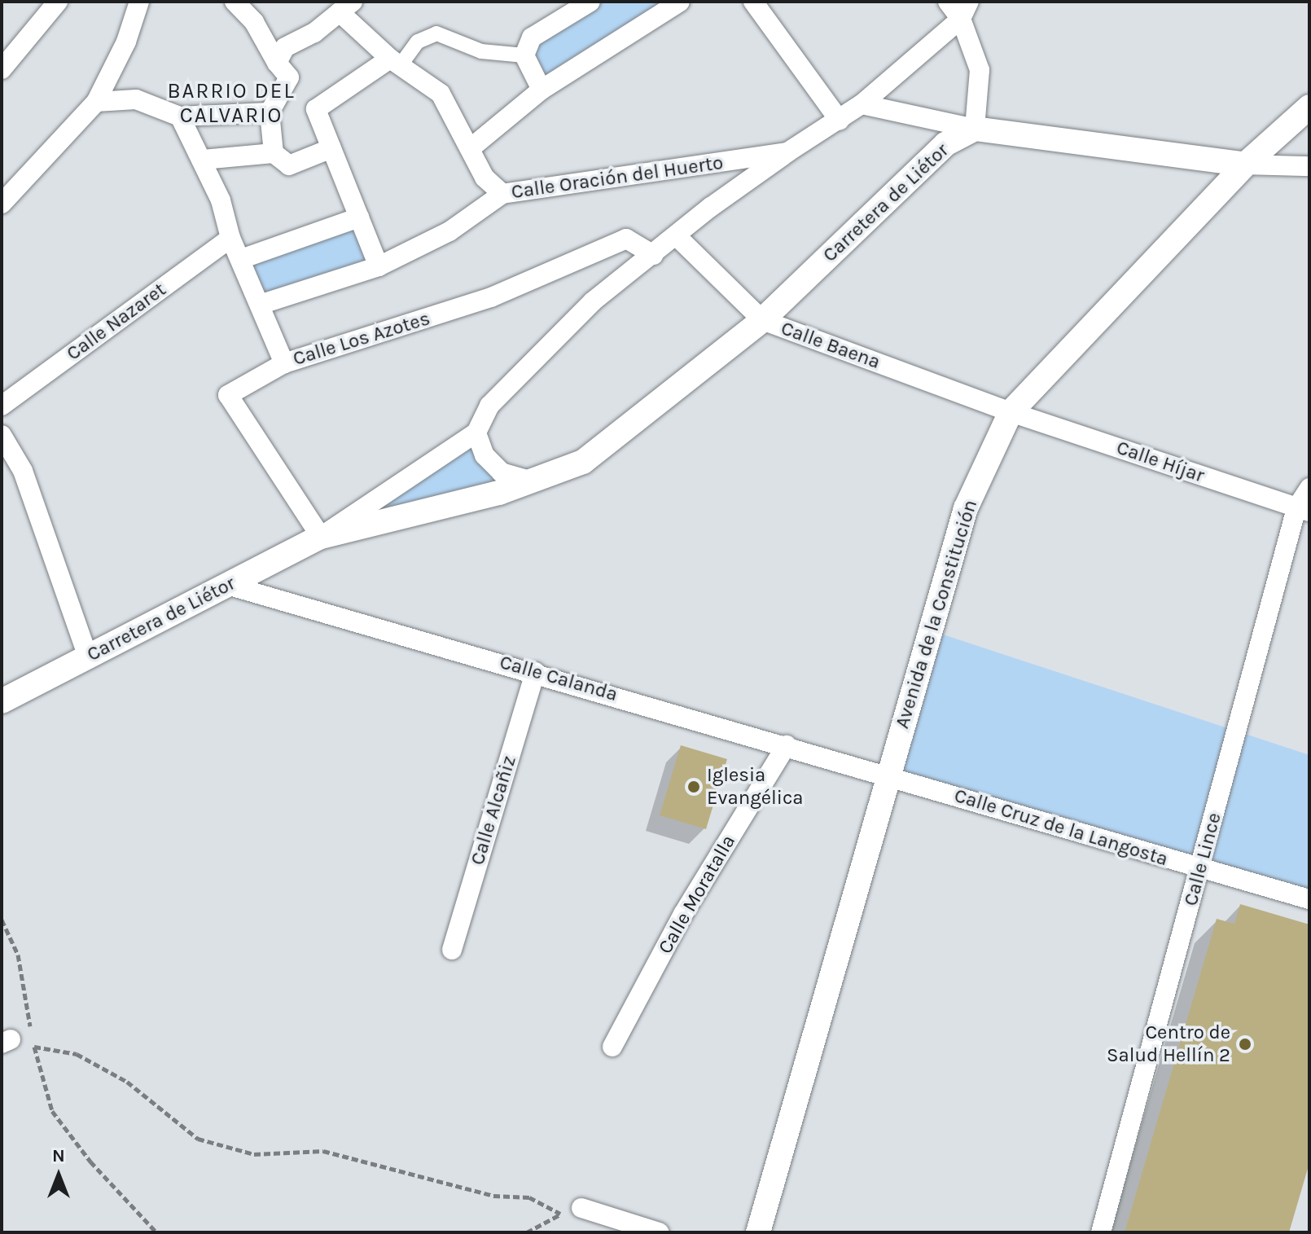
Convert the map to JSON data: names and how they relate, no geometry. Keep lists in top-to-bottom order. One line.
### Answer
{"streets":{"street":["Calle Oración del Huerto","Carretera de Liétor","Calle Nazaret","Calle Los Azotes","Calle Baena","Calle Híjar","Avenida de la Constitución","Calle Calanda","Calle Alcañiz","Calle Cruz de la Langosta","Calle Lince","Calle Moratalla"]},"crossings":[["Calle Oración del Huerto","Carretera de Liétor"],["Carretera de Liétor","Calle Los Azotes"],["Carretera de Liétor","Calle Baena"],["Carretera de Liétor","Calle Calanda"],["Calle Baena","Calle Híjar"],["Calle Baena","Avenida de la Constitución"],["Calle Híjar","Avenida de la Constitución"],["Calle Híjar","Calle Lince"],["Avenida de la Constitución","Calle Calanda"],["Avenida de la Constitución","Calle Cruz de la Langosta"],["Calle Calanda","Calle Alcañiz"],["Calle Calanda","Calle Cruz de la Langosta"],["Calle Calanda","Calle Moratalla"],["Calle Cruz de la Langosta","Calle Lince"]],"districts":["BARRIO DEL CALVARIO"],"places":["Iglesia Evangélica","Centro de Salud Hellín 2"],"north":"top"}
